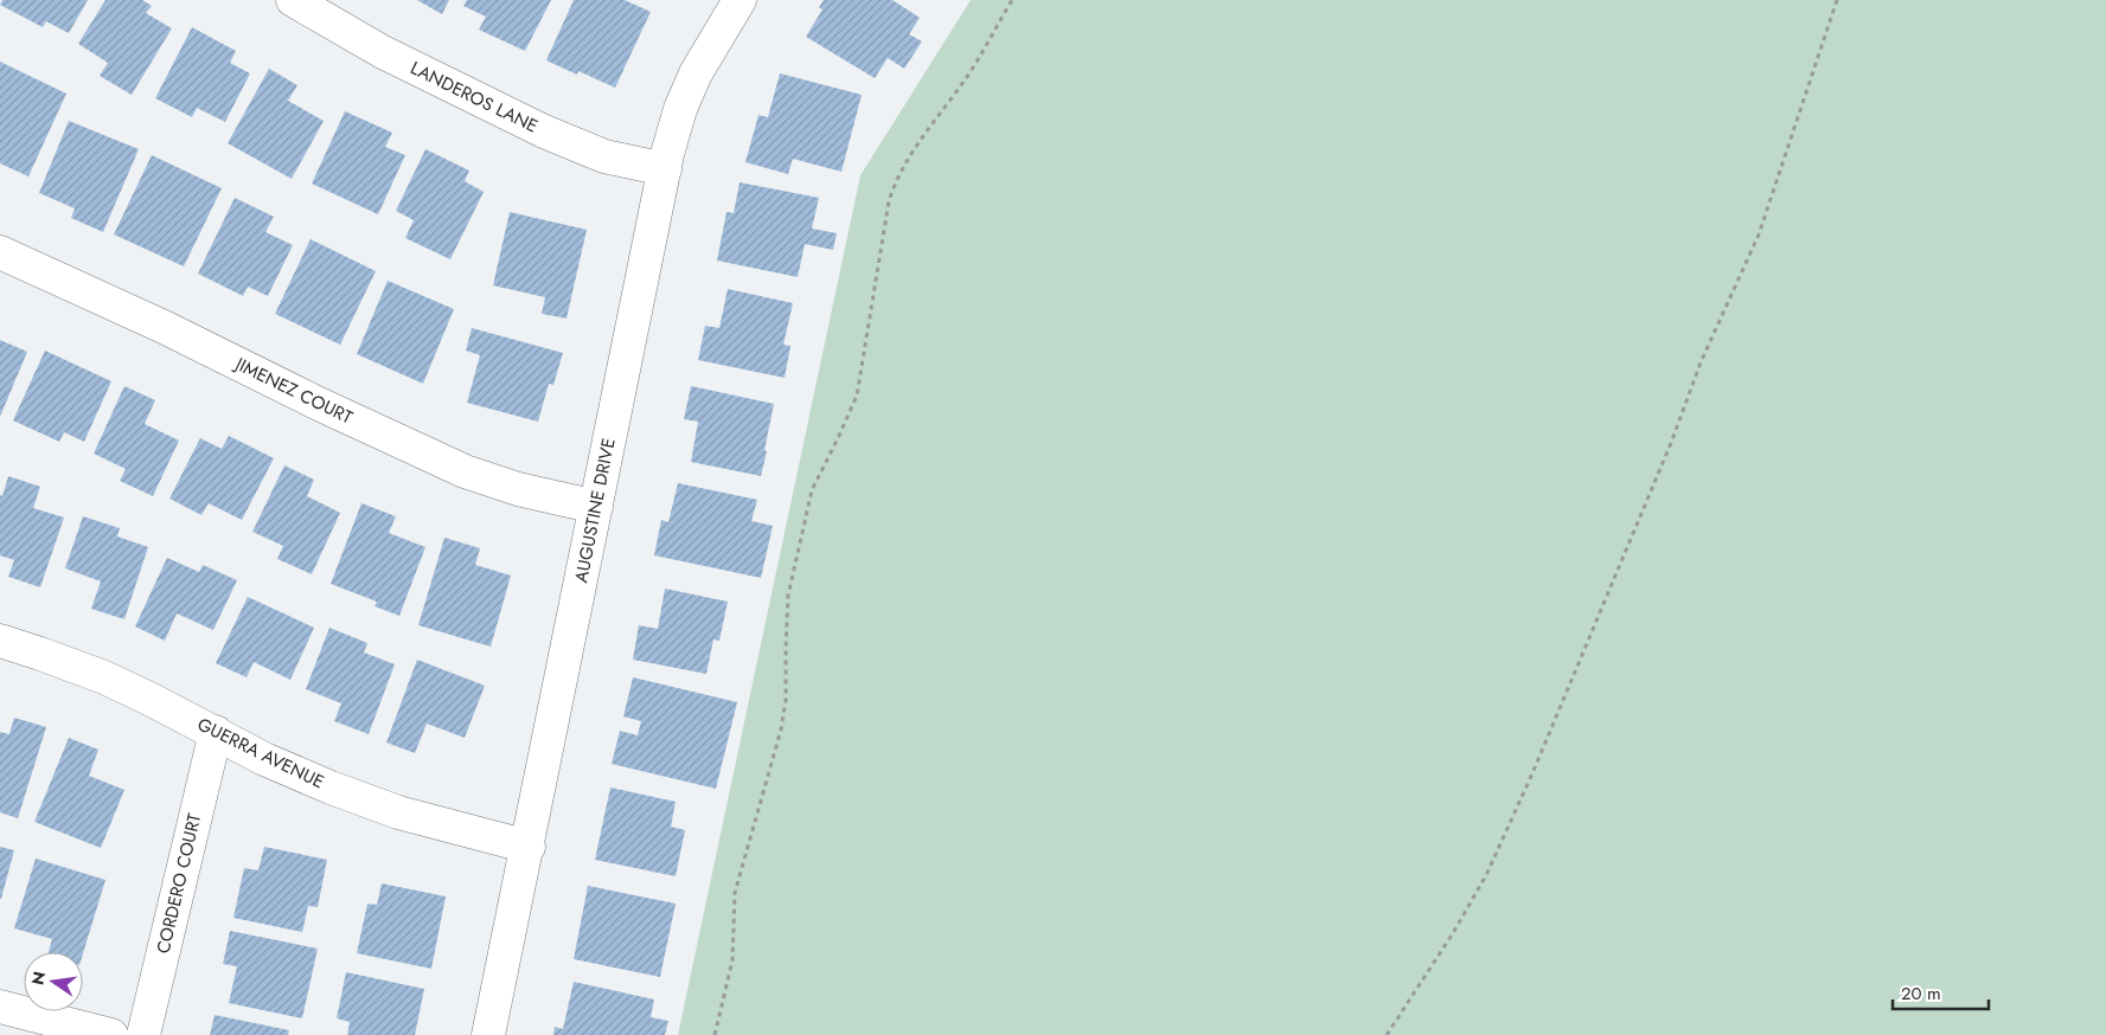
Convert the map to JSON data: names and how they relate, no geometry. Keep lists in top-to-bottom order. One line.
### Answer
{"streets":{"street":["LANDEROS LANE","JIMENEZ COURT","AUGUSTINE DRIVE","GUERRA AVENUE","CORDERO COURT"]},"crossings":[["LANDEROS LANE","AUGUSTINE DRIVE"],["JIMENEZ COURT","AUGUSTINE DRIVE"],["AUGUSTINE DRIVE","GUERRA AVENUE"],["GUERRA AVENUE","CORDERO COURT"]],"scale_bar":"20 m","north":"left"}
